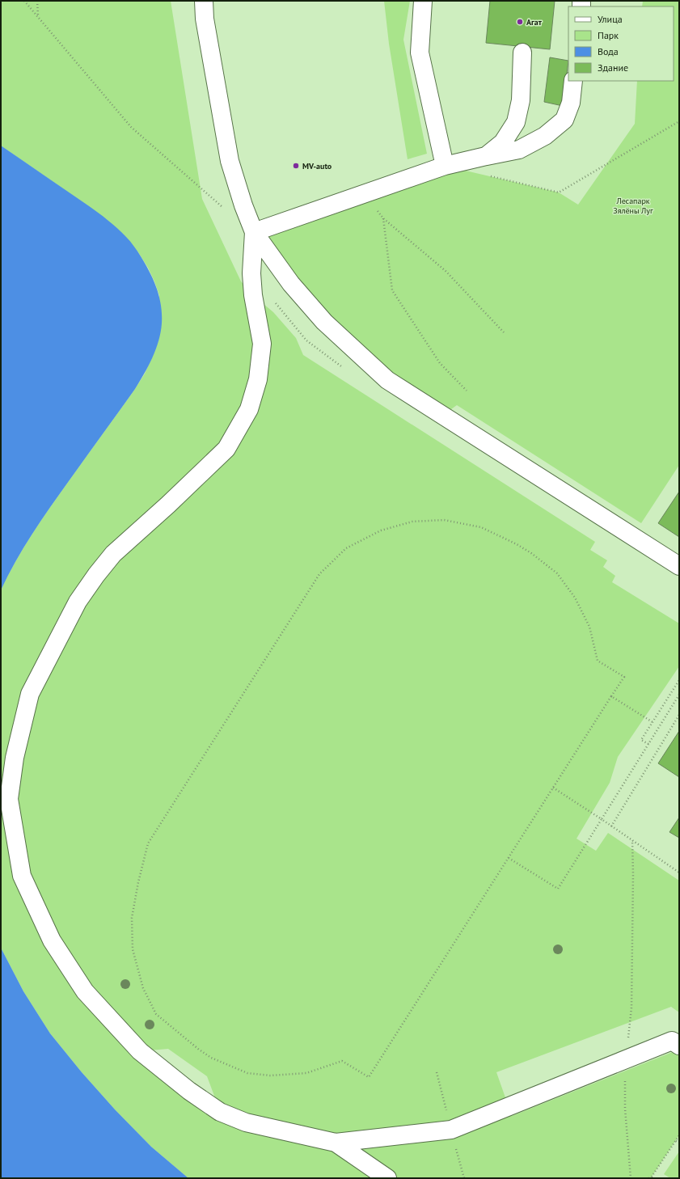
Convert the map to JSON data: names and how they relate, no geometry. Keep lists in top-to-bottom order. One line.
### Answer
{"parks":["Лесапарк Зялёны Луг"],"places":["Агат","MV-auto"],"legend":["Улица","Парк","Вода","Здание"]}
